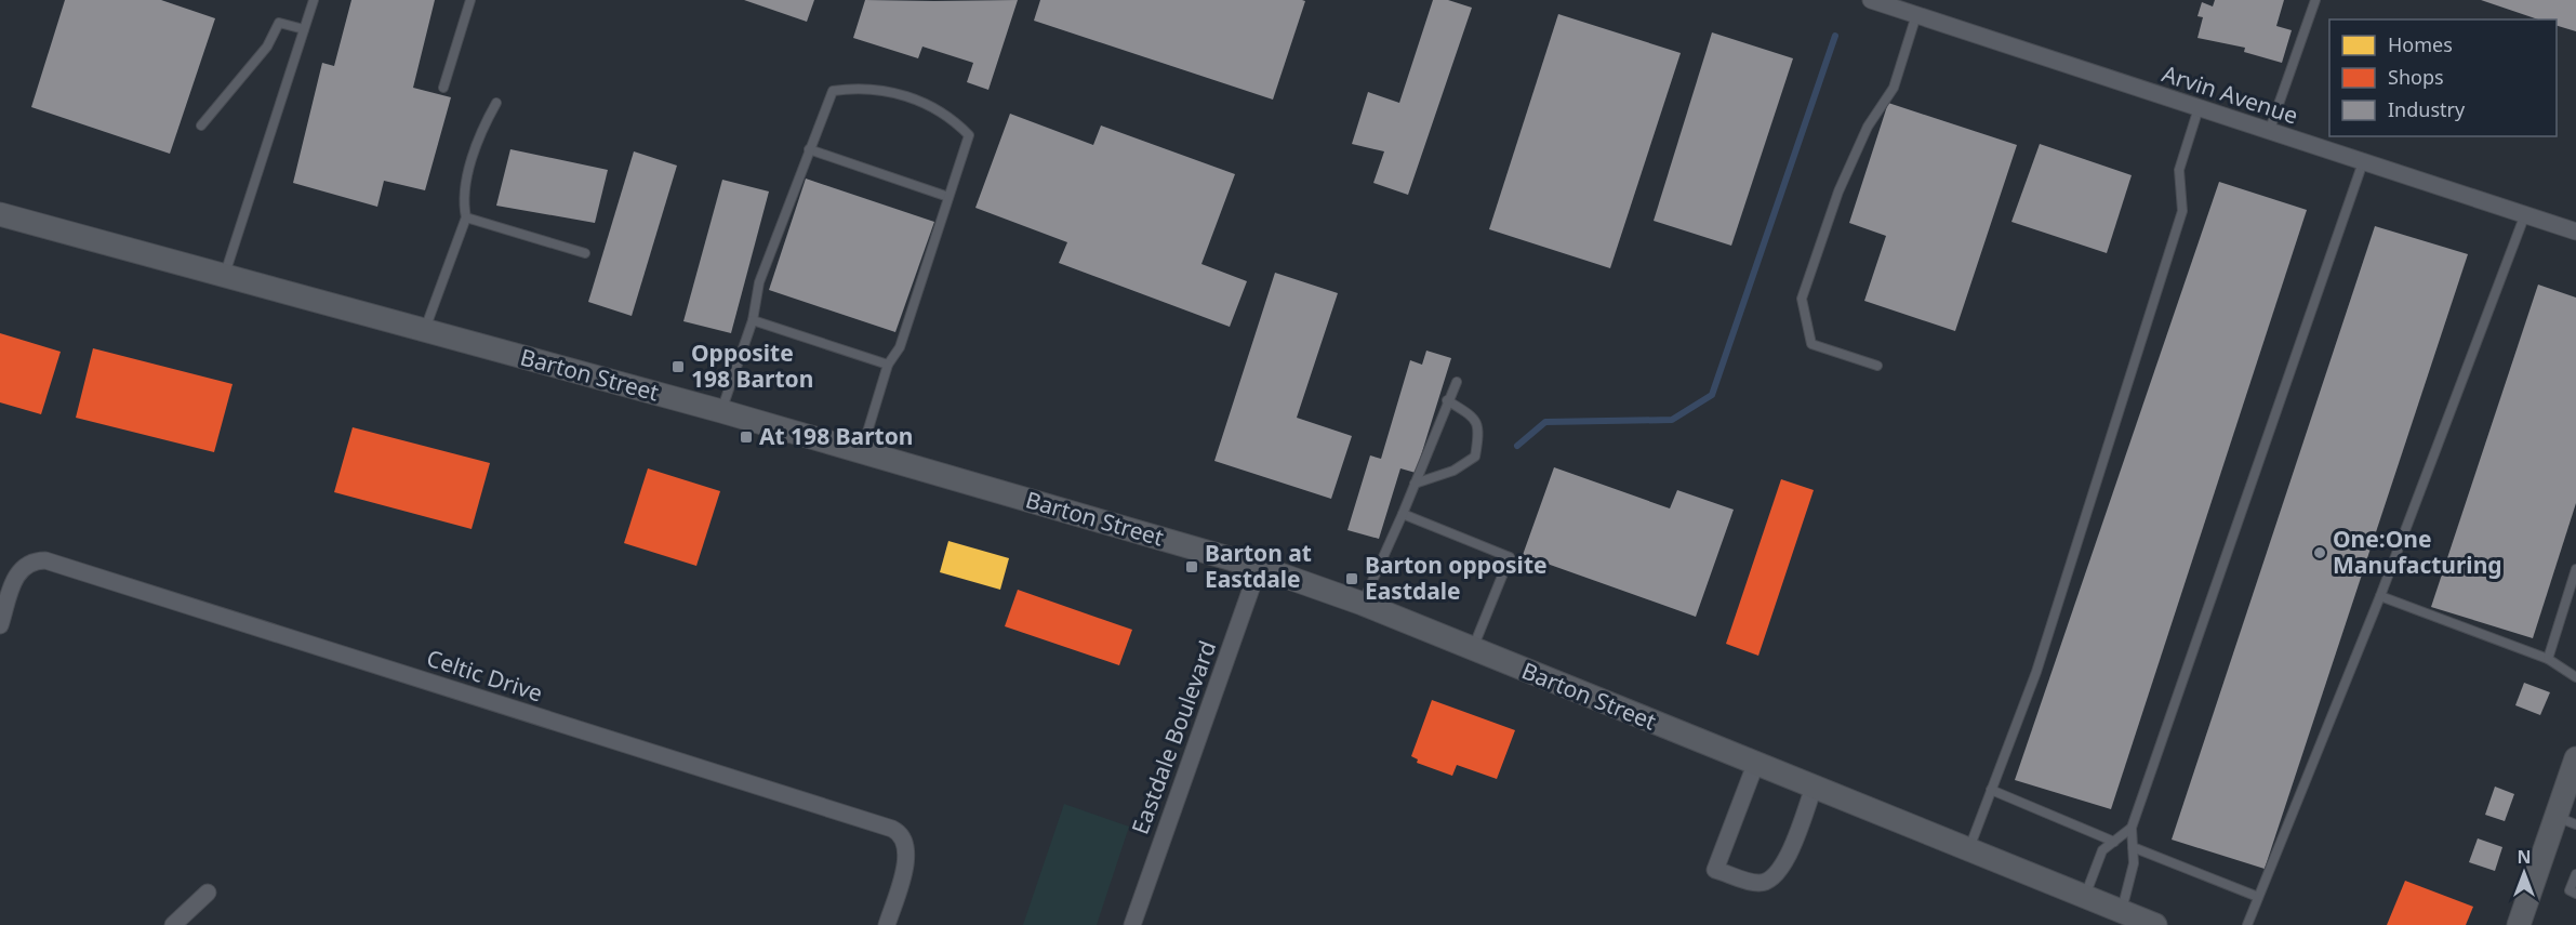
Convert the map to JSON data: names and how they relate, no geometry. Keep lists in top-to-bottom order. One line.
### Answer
{"streets":{"main road":["Barton Street"],"street":["Arvin Avenue","Celtic Drive","Eastdale Boulevard"]},"crossings":[["Barton Street","Eastdale Boulevard"]],"places":{"transit":["Opposite 198 Barton","At 198 Barton","Barton at Eastdale","Barton opposite Eastdale"],"other":["One:One Manufacturing"]},"legend":["Homes","Shops","Industry"],"north":"top"}
